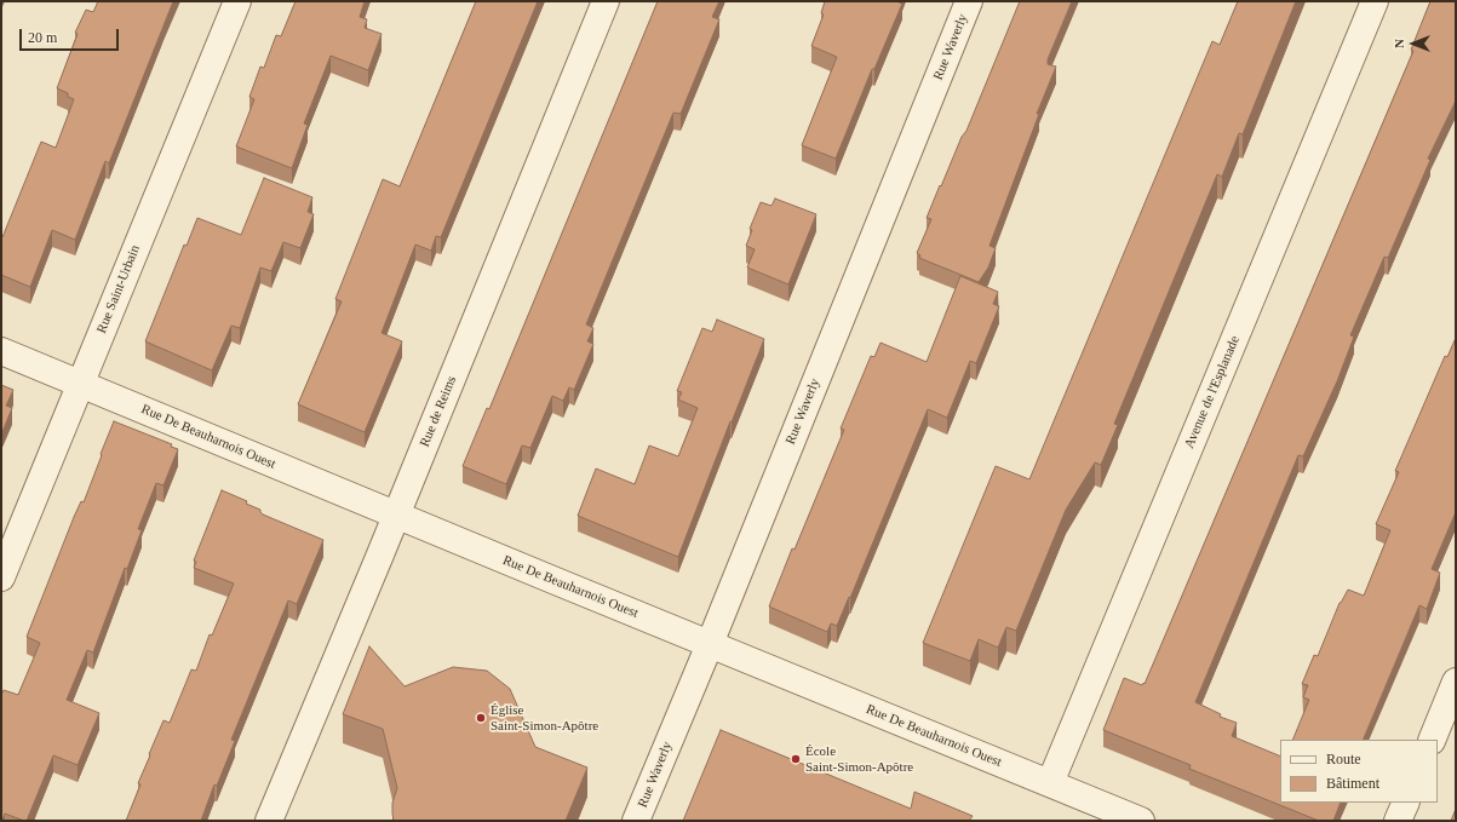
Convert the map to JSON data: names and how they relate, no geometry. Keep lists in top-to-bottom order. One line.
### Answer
{"streets":{"street":["Rue Waverly","Rue Saint-Urbain","Avenue de l'Esplanade","Rue de Reims","Rue De Beauharnois Ouest"]},"crossings":[["Rue Waverly","Rue De Beauharnois Ouest"],["Rue Saint-Urbain","Rue De Beauharnois Ouest"],["Avenue de l'Esplanade","Rue De Beauharnois Ouest"],["Rue de Reims","Rue De Beauharnois Ouest"]],"places":["Église Saint-Simon-Apôtre","École Saint-Simon-Apôtre"],"legend":["Route","Bâtiment"],"scale_bar":"20 m","north":"left"}
